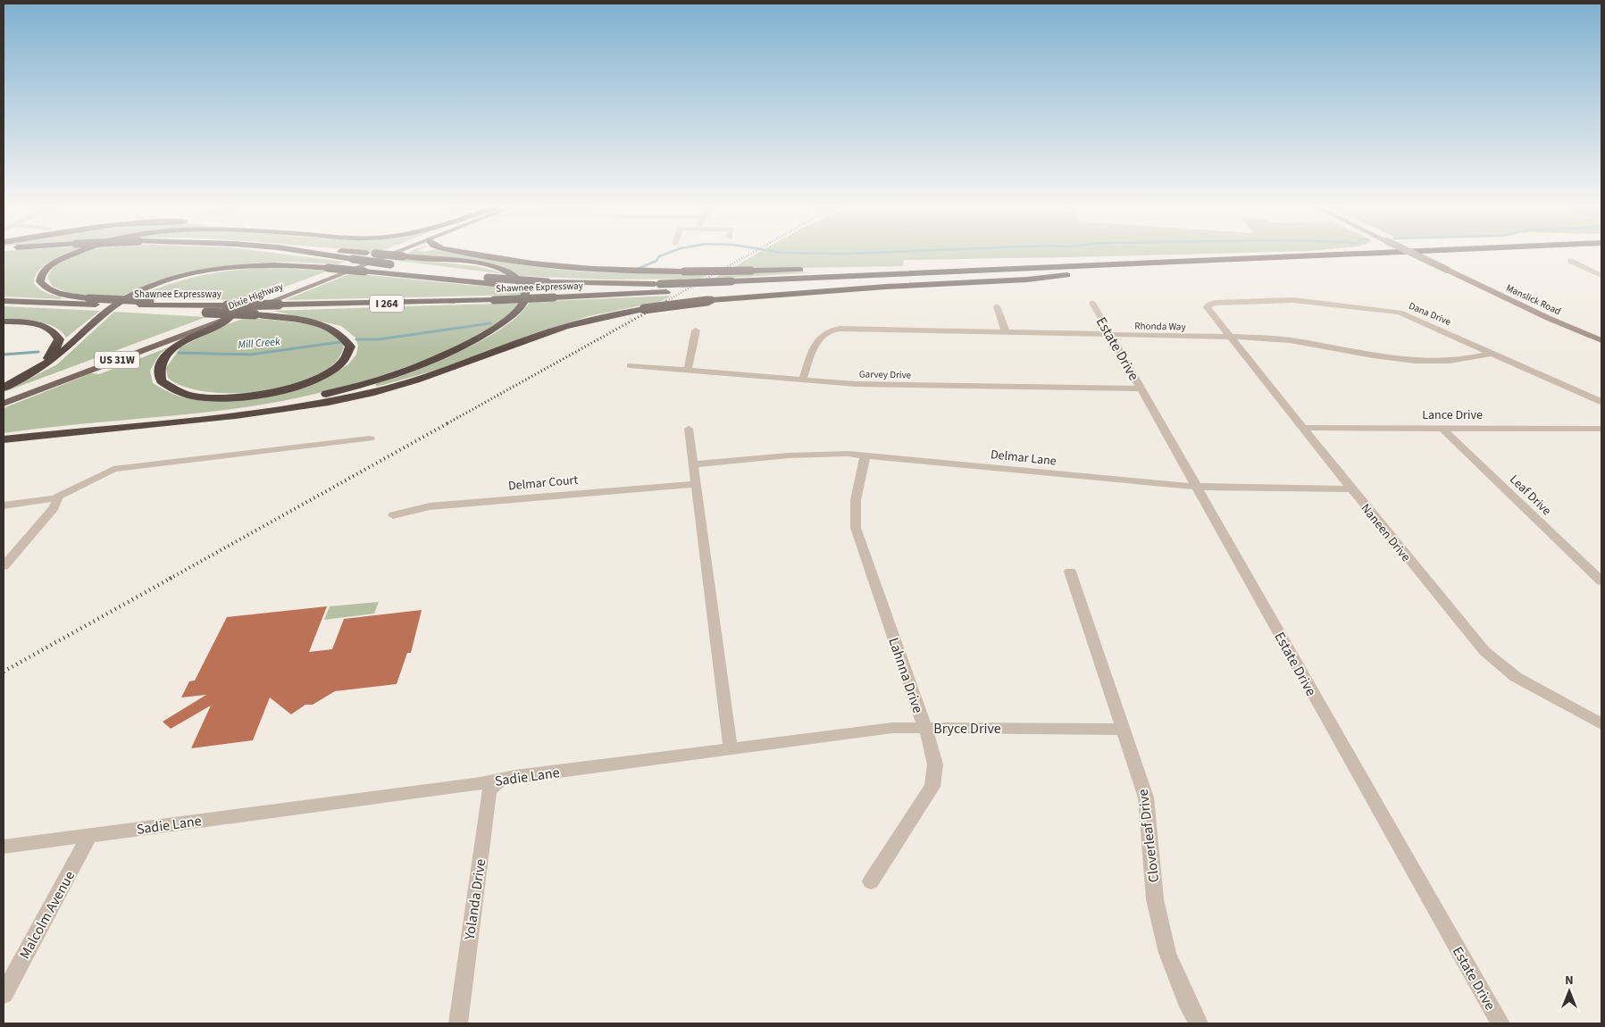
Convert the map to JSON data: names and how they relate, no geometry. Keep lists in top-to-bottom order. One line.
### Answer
{"streets":{"highway":["Shawnee Expressway","I 264"],"main road":["Dixie Highway","Manslick Road","US 31W"],"street":["Dana Drive","Rhonda Way","Estate Drive","Garvey Drive","Lance Drive","Delmar Lane","Delmar Court","Leaf Drive","Naneen Drive","Lahnna Drive","Bryce Drive","Sadie Lane","Cloverleaf Drive","Yolanda Drive","Malcolm Avenue"]},"crossings":[["Shawnee Expressway","I 264"],["Dana Drive","Rhonda Way"],["Dana Drive","Naneen Drive"],["Rhonda Way","Estate Drive"],["Rhonda Way","Garvey Drive"],["Rhonda Way","Naneen Drive"],["Estate Drive","Garvey Drive"],["Estate Drive","Delmar Lane"],["Lance Drive","Leaf Drive"],["Lance Drive","Naneen Drive"],["Delmar Lane","Naneen Drive"],["Delmar Lane","Lahnna Drive"],["Lahnna Drive","Bryce Drive"],["Bryce Drive","Sadie Lane"],["Bryce Drive","Cloverleaf Drive"],["Sadie Lane","Yolanda Drive"],["Sadie Lane","Malcolm Avenue"]],"water":["Mill Creek"],"north":"top"}
